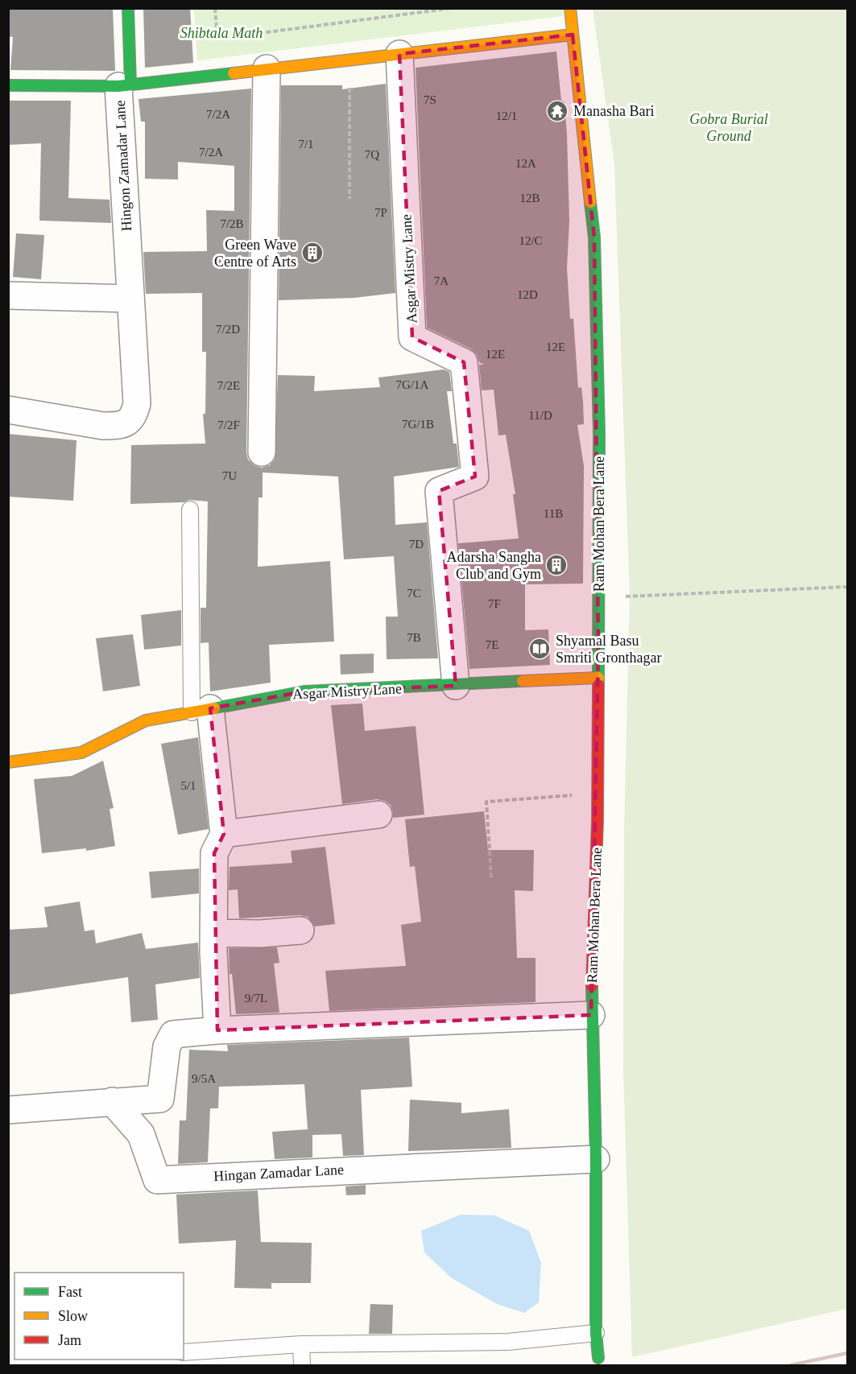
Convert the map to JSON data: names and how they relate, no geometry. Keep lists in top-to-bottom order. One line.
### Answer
{"streets":{"street":["Hingon Zamadar Lane","Asgar Mistry Lane","Ram Mohan Bera Lane","Hingan Zamadar Lane"]},"crossings":[["Asgar Mistry Lane","Ram Mohan Bera Lane"],["Ram Mohan Bera Lane","Hingan Zamadar Lane"]],"parks":["Shibtala Math","Gobra Burial Ground"],"places":{"temple":["Manasha Bari"],"building":["Green Wave Centre of Arts","Adarsha Sangha Club and Gym"],"library":["Shyamal Basu Smriti Gronthagar"]},"house_numbers":["7S","7/2A","12/1","7/1","7/2A","7Q","12A","12B","7P","7/2B","12/C","7A","12D","7/2D","12E","12E","7G/1A","7/2E","11/D","7G/1B","7/2F","7U","11B","7D","7C","7F","7B","7E","5/1","9/7L","9/5A"],"legend":["Fast","Slow","Jam"]}
